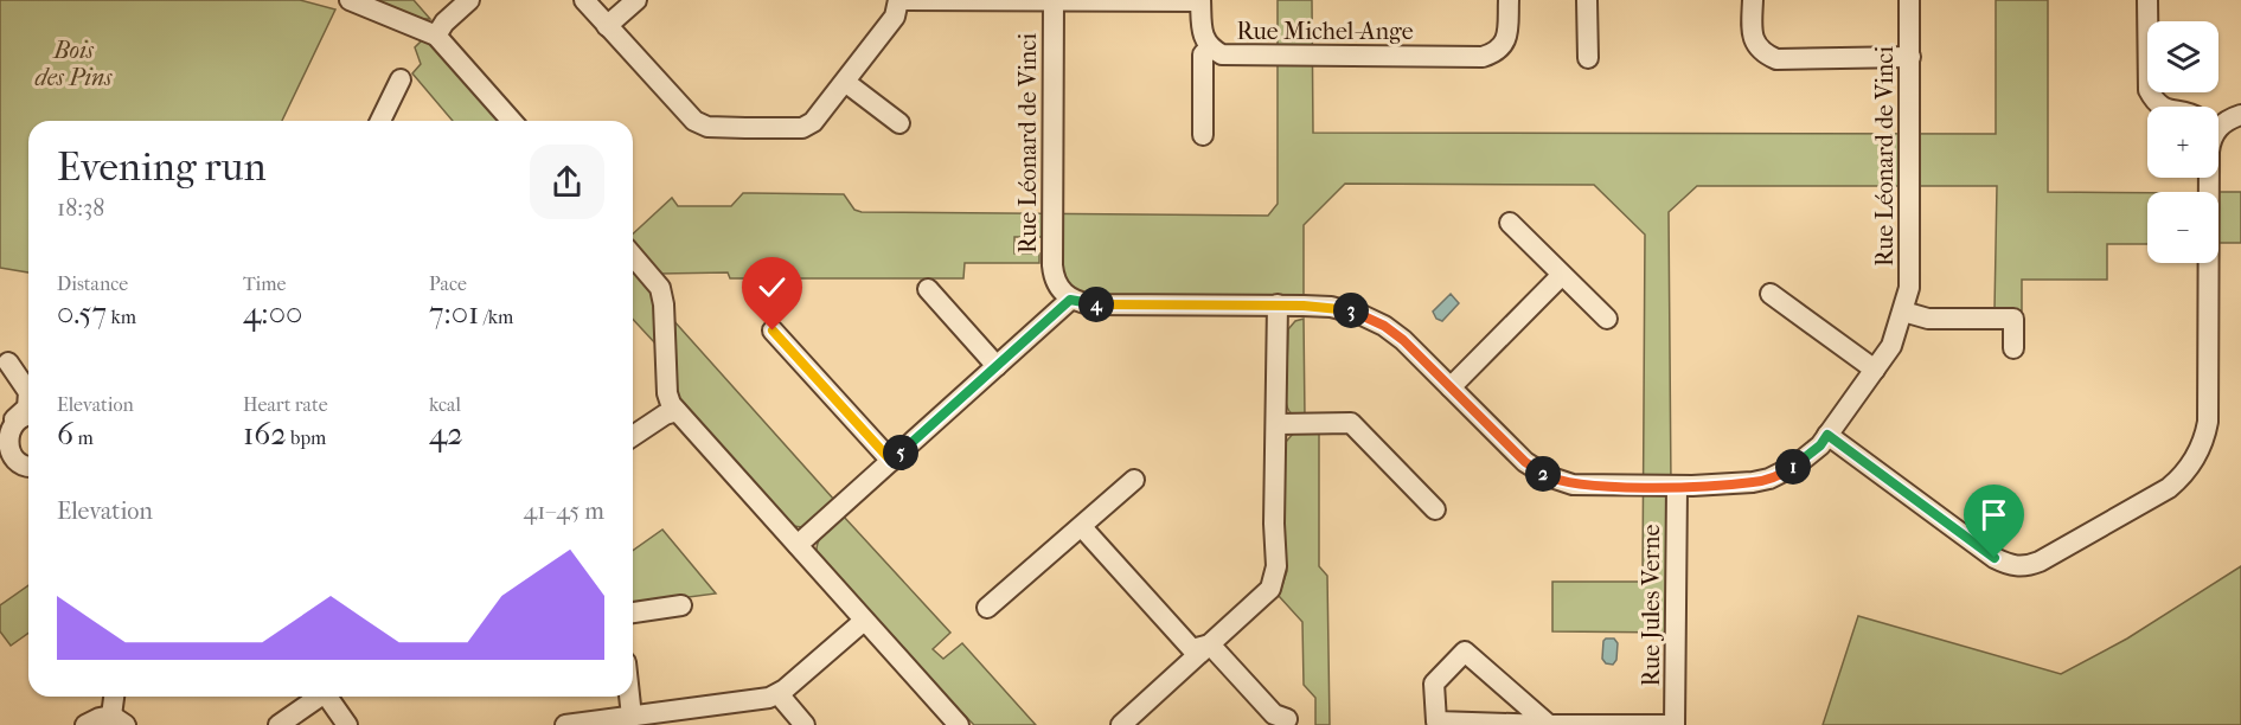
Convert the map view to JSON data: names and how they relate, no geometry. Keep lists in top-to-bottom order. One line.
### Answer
{"streets":{"street":["Rue Michel-Ange","Rue Léonard de Vinci","Rue Jules Verne"]},"crossings":[["Rue Michel-Ange","Rue Léonard de Vinci"],["Rue Léonard de Vinci","Rue Jules Verne"]],"parks":["Bois des Pins"],"page":{"map_buttons":["+","−"],"heading":["Evening run","18:38"],"stats":[["Distance","0.57 km"],["Time","4:00"],["Pace","7:01 /km"],["Elevation","6 m"],["Heart rate","162 bpm"],["kcal","42"]],"pins":["4","3","5","1","2"],"chart":["Elevation","41–45 m"]}}
